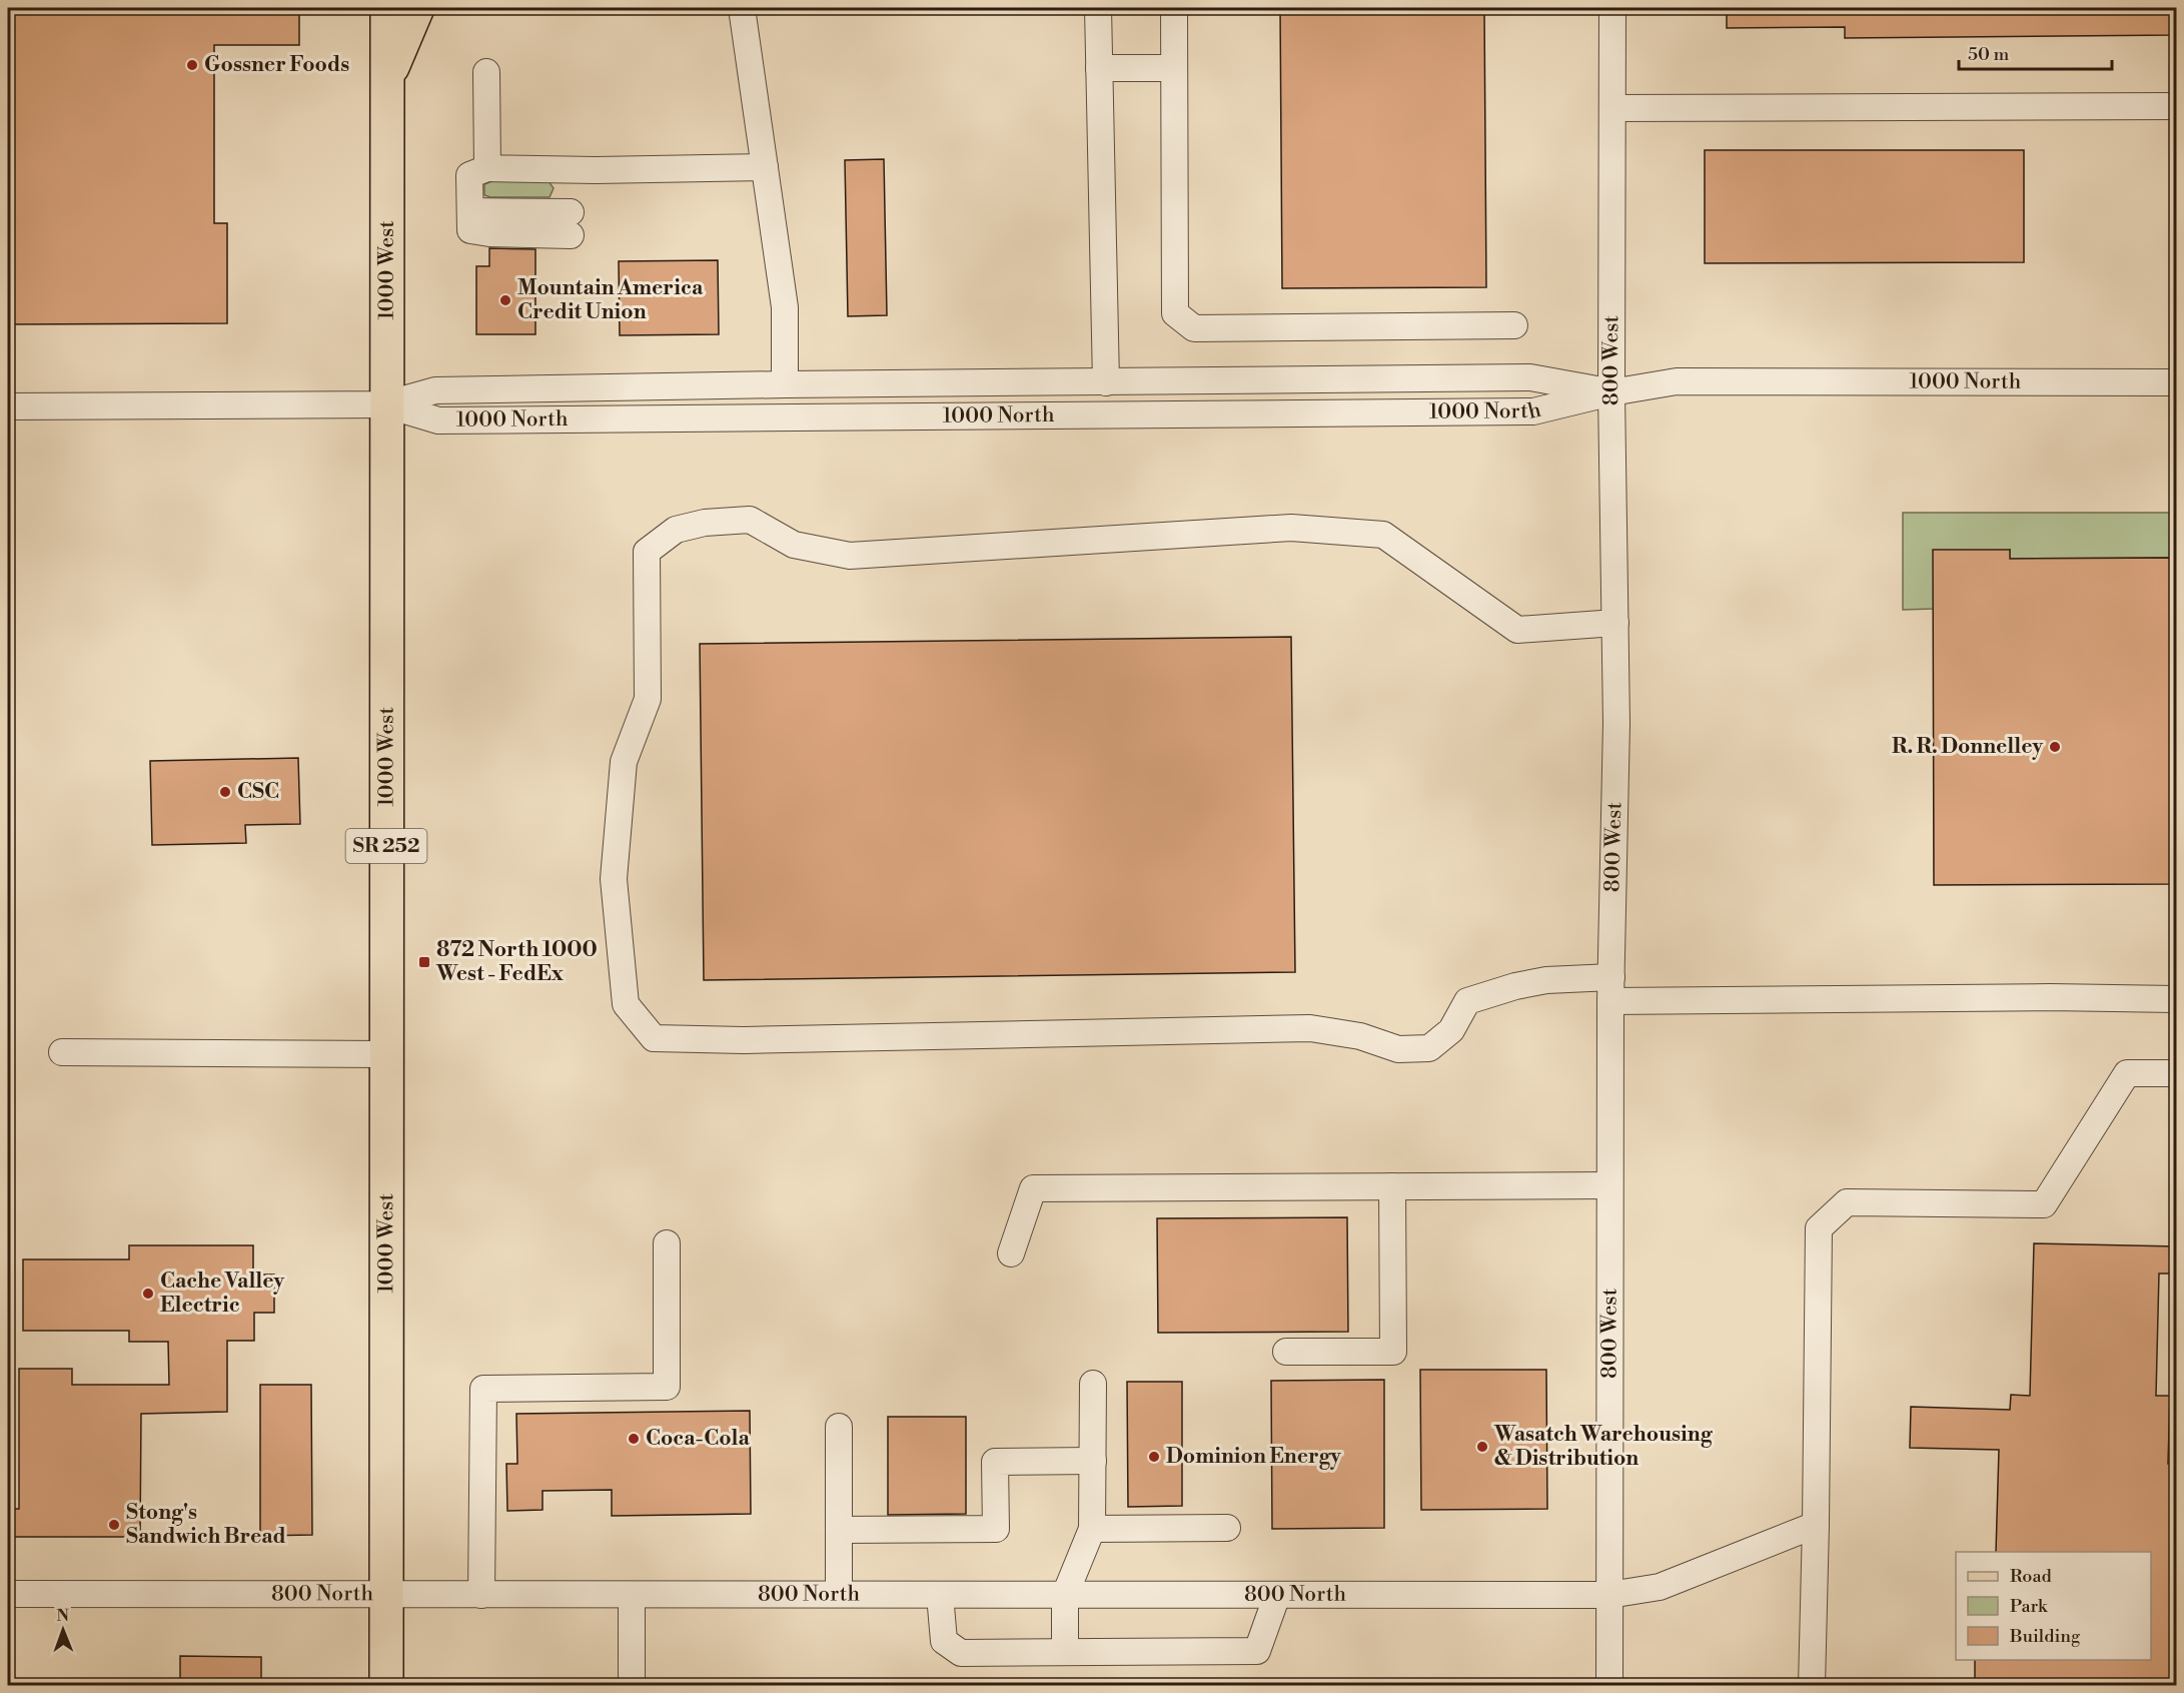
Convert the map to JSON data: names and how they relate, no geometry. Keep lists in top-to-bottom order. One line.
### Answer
{"streets":{"main road":["1000 West","SR 252"],"street":["800 West","1000 North","800 North"]},"crossings":[["1000 West","1000 North"],["1000 West","800 North"],["800 West","1000 North"],["800 West","800 North"]],"places":{"other":["Gossner Foods","Mountain America Credit Union","R. R. Donnelley","CSC","Cache Valley Electric","Coca-Cola","Wasatch Warehousing & Distribution","Dominion Energy","Stong's Sandwich Bread"],"transit":["872 North 1000 West - FedEx"]},"legend":["Road","Park","Building"],"scale_bar":"50 m","north":"top"}
